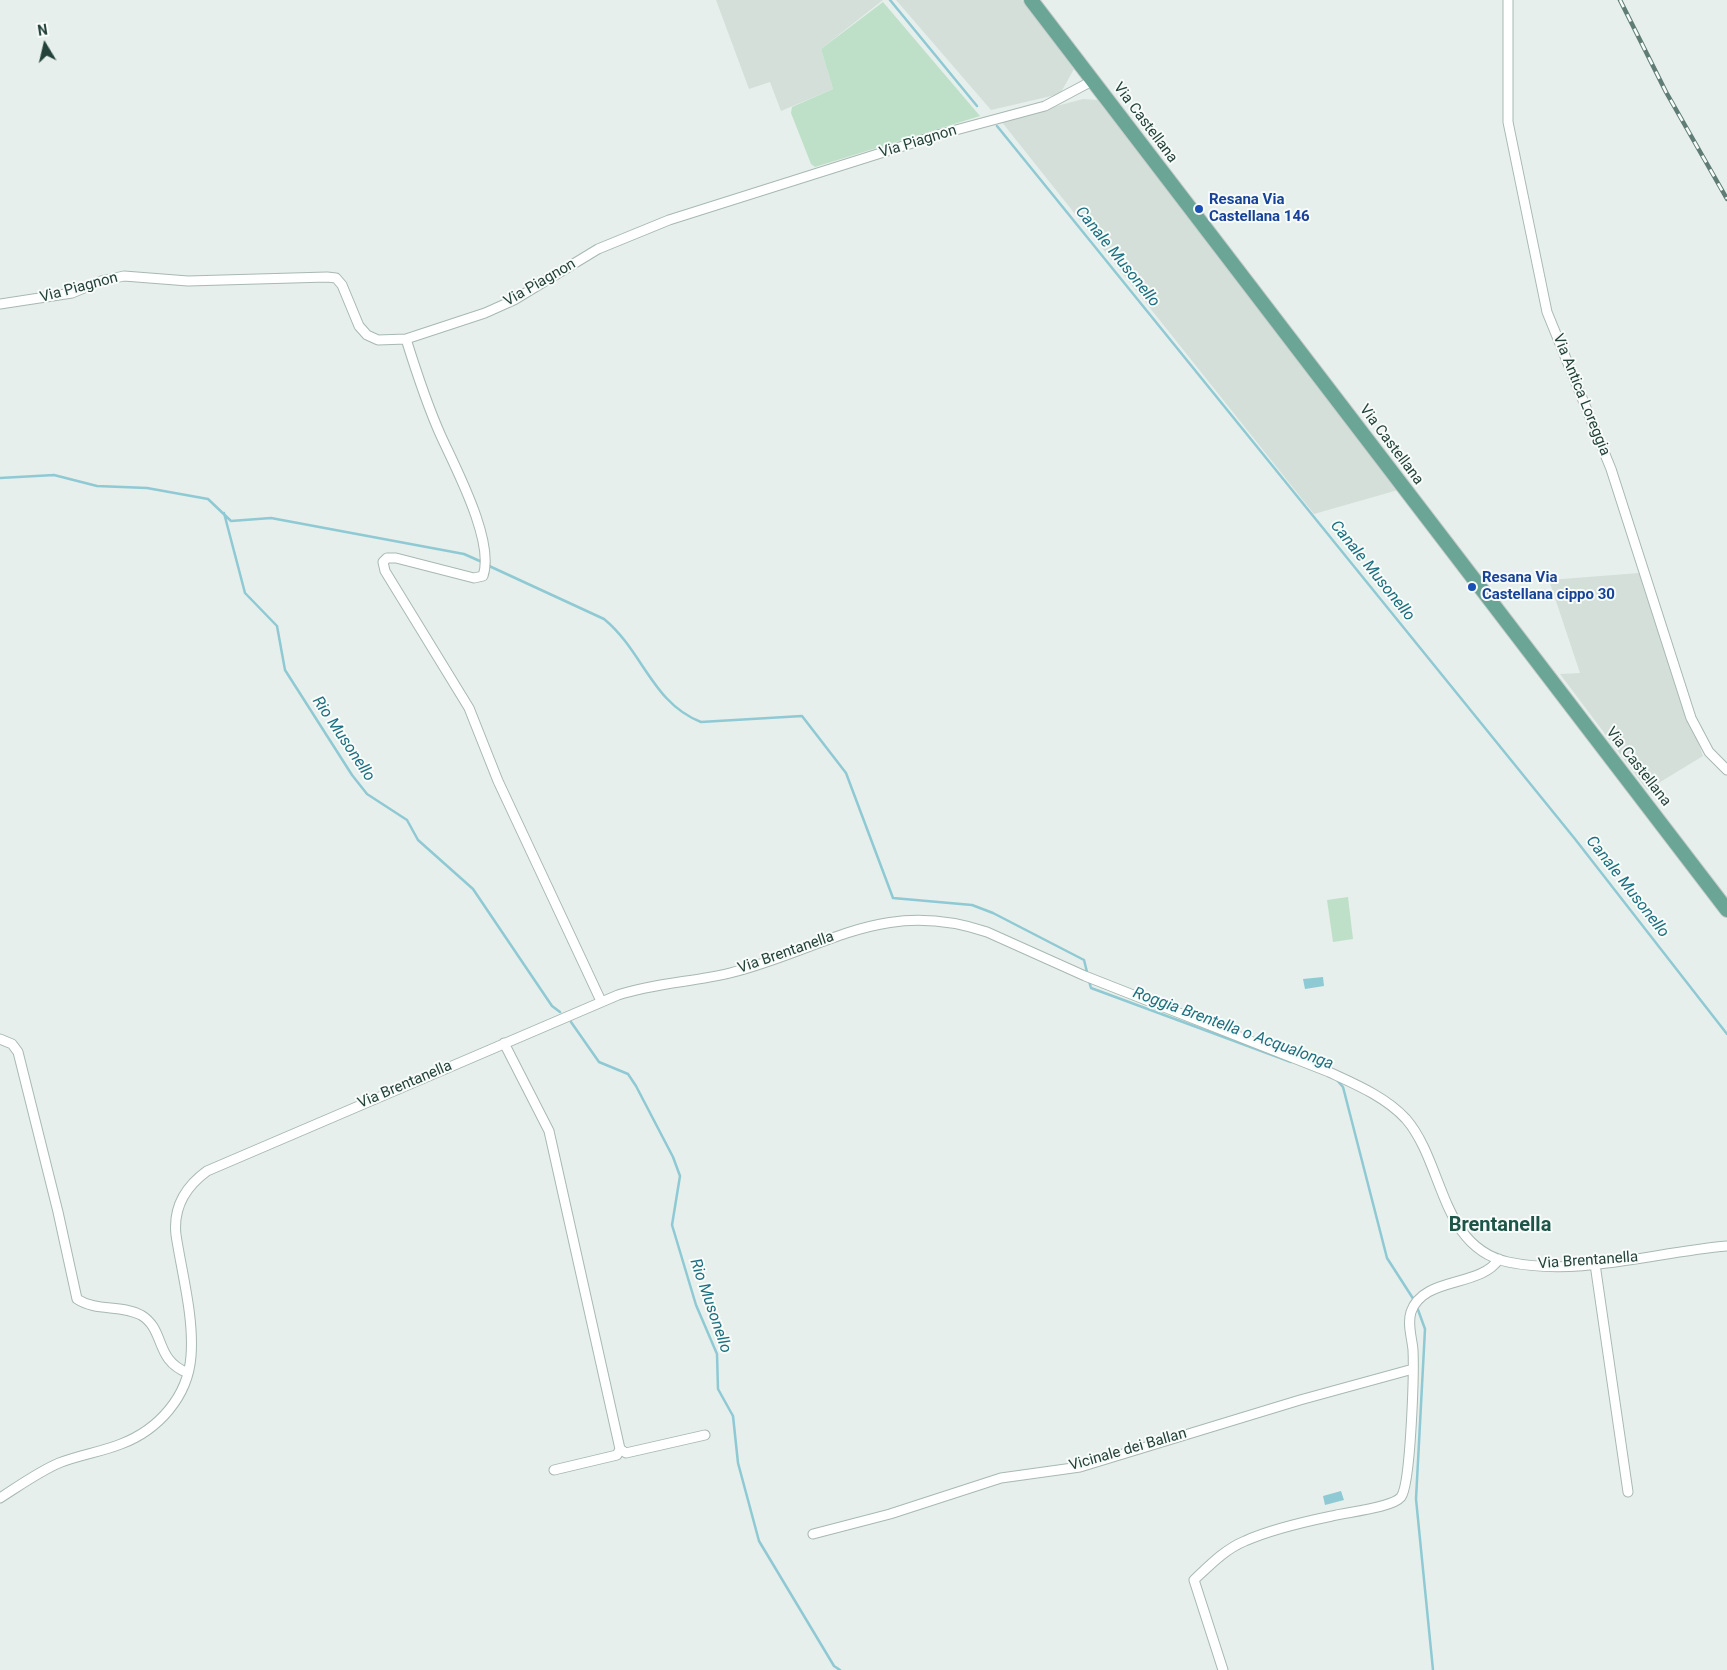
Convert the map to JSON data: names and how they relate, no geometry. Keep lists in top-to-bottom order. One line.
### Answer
{"streets":{"main road":["Via Castellana"],"street":["Via Piagnon","Via Antica Loreggia","Via Brentanella","Vicinale dei Ballan"]},"crossings":[["Via Castellana","Via Piagnon"]],"districts":["Brentanella"],"water":["Canale Musonello","Rio Musonello","Roggia Brentella o Acqualonga"],"places":["Resana Via Castellana 146","Resana Via Castellana cippo 30"],"north":"top"}
